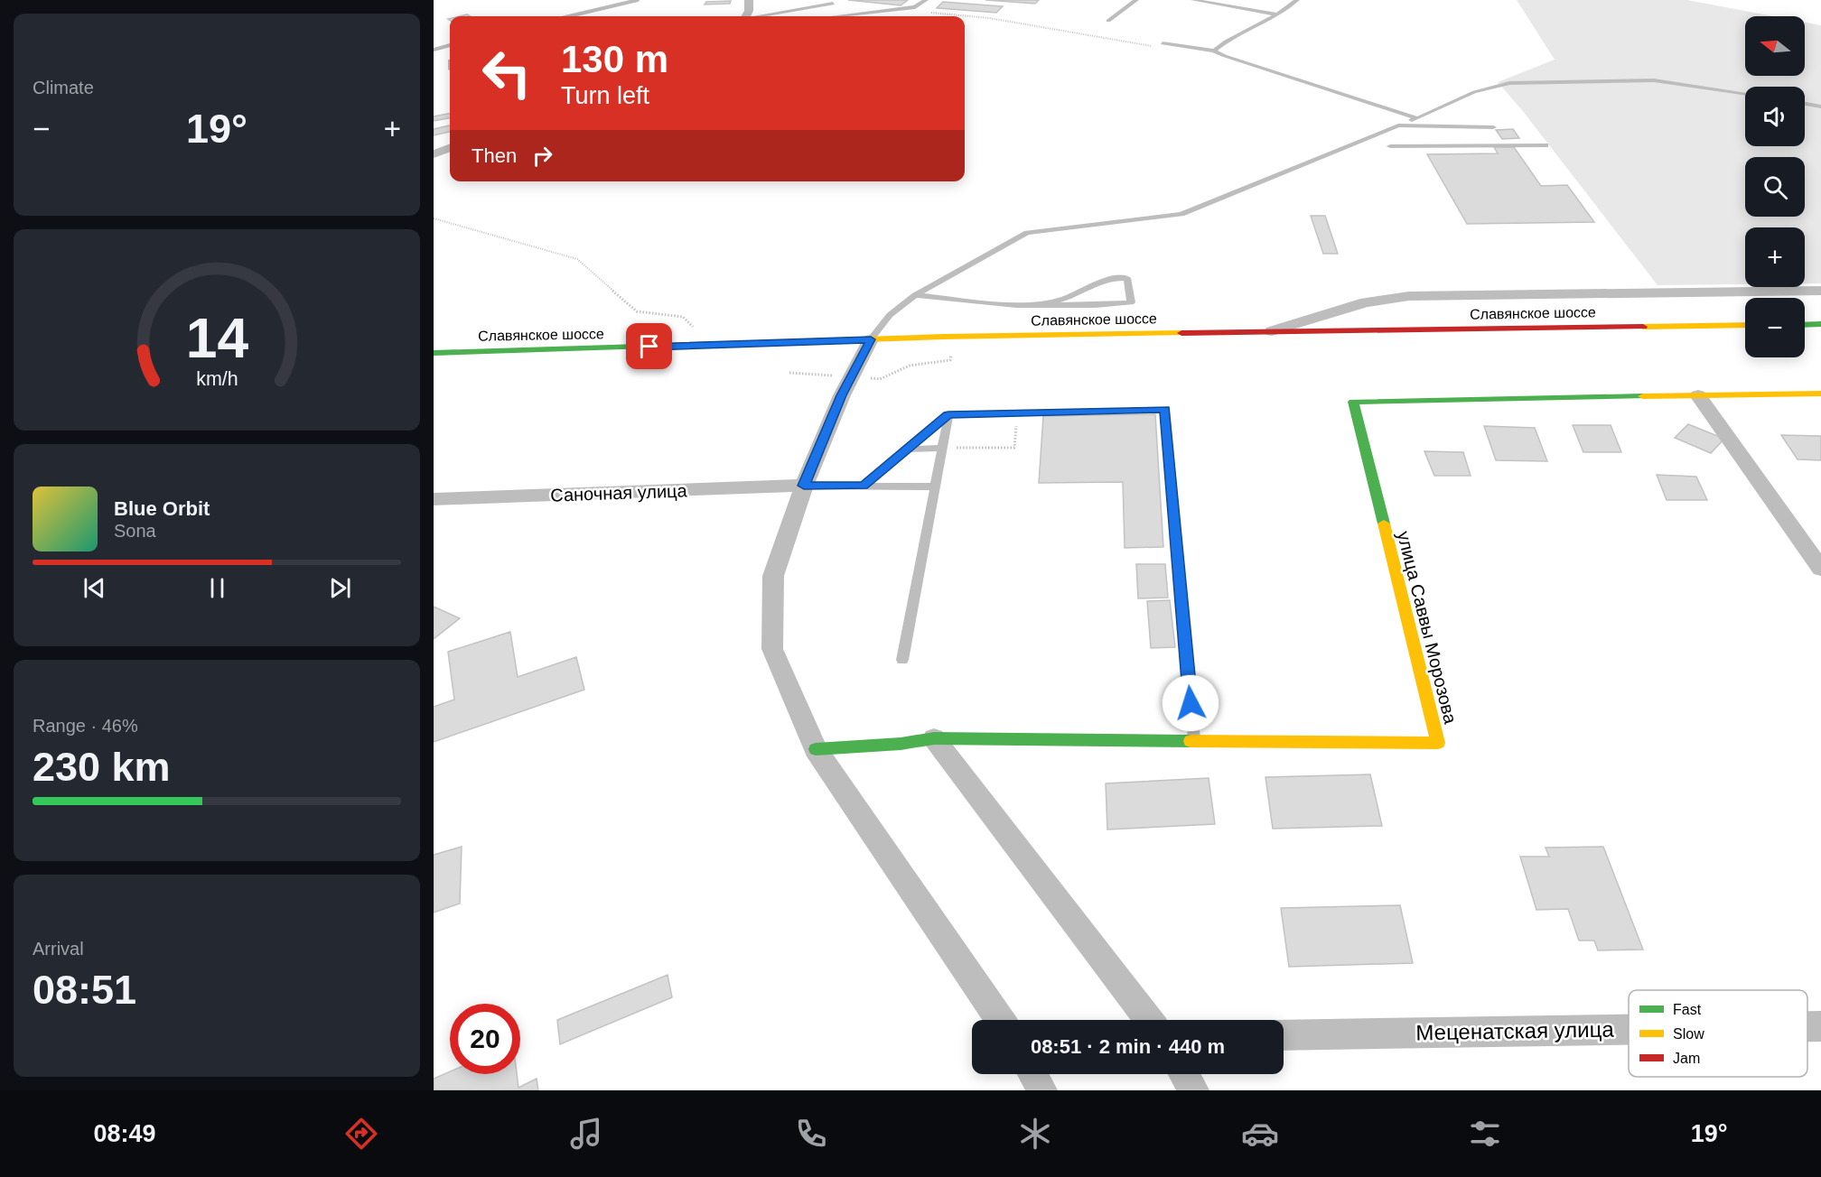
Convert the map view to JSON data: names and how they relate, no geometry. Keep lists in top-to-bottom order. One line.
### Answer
{"streets":{"main road":["Славянское шоссе","улица Саввы Морозова"],"street":["Саночная улица","Меценатская улица"]},"legend":["Fast","Slow","Jam"],"north":"left","page":{"tile":["Climate",["Range · 46%","230 km"],["Arrival","08:51"]],"map_buttons":["+","−"],"turn":["130 m","Turn left"],"heat":["−","19°","+"],"then":"Then","song":["Blue Orbit","Sona"],"limit":"20","trip":"08:51 · 2 min · 440 m","tabs":["08:49","19°"],"gauge":["14","km/h"]}}
